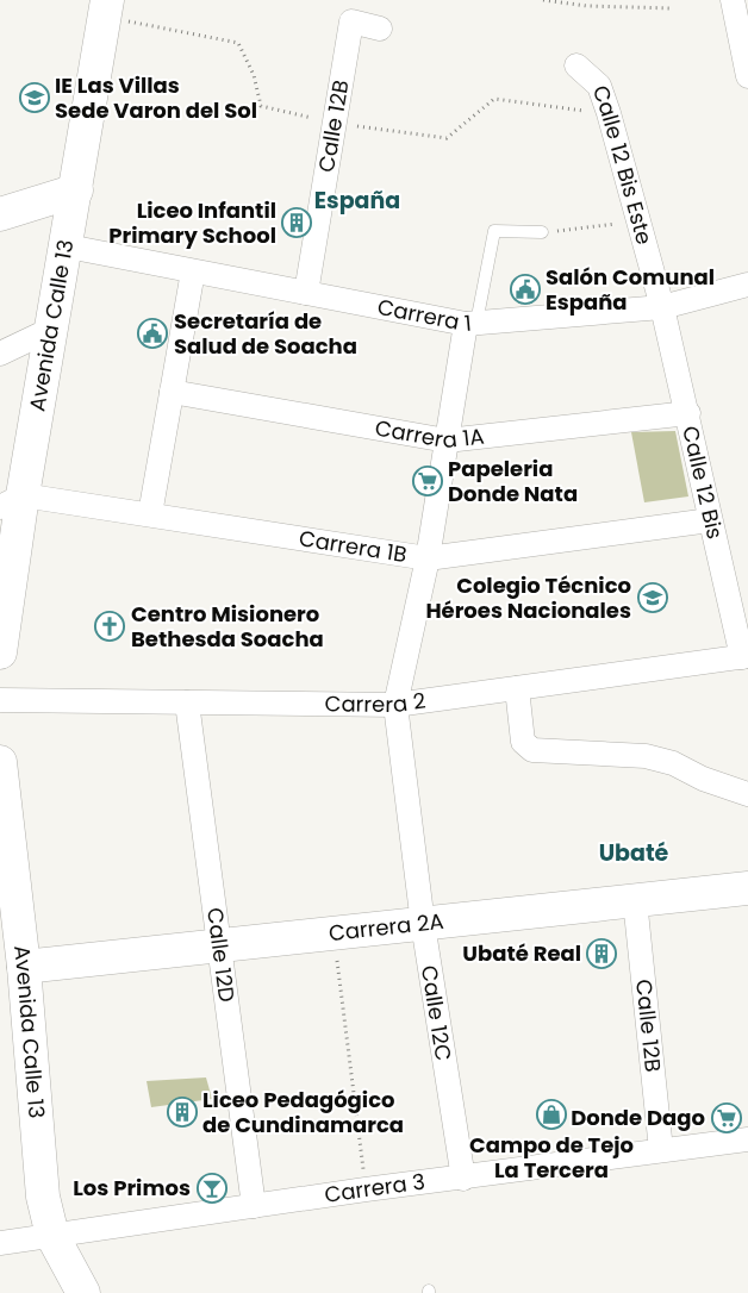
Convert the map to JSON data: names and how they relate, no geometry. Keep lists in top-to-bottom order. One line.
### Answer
{"streets":{"main road":["Avenida Calle 13","Carrera 2A"],"street":["Calle 12B","Calle 12 Bis Este","Carrera 1","Carrera 1A","Calle 12 Bis","Carrera 1B","Carrera 2","Calle 12D","Calle 12C","Carrera 3"]},"crossings":[["Calle 12B","Carrera 1"],["Calle 12B","Carrera 2A"],["Calle 12B","Carrera 3"],["Calle 12 Bis Este","Carrera 1"],["Calle 12 Bis Este","Calle 12 Bis"],["Carrera 1","Avenida Calle 13"],["Carrera 1","Calle 12 Bis"],["Carrera 1","Calle 12C"],["Avenida Calle 13","Carrera 1B"],["Avenida Calle 13","Carrera 2A"],["Avenida Calle 13","Carrera 3"],["Carrera 1A","Calle 12 Bis"],["Carrera 1A","Calle 12C"],["Calle 12 Bis","Carrera 1B"],["Calle 12 Bis","Carrera 2"],["Carrera 1B","Calle 12C"],["Carrera 2","Calle 12D"],["Carrera 2","Calle 12C"],["Carrera 2A","Calle 12D"],["Carrera 2A","Calle 12C"],["Calle 12D","Carrera 3"],["Calle 12C","Carrera 3"]],"districts":["España","Ubaté"],"places":{"school or university":["IE Las Villas Sede Varon del Sol","Colegio Técnico Héroes Nacionales"],"building":["Liceo Infantil Primary School","Ubaté Real","Liceo Pedagógico de Cundinamarca"],"public building":["Salón Comunal España","Secretaría de Salud de Soacha"],"supermarket":["Papeleria Donde Nata","Donde Dago"],"church":["Centro Misionero Bethesda Soacha"],"shop":["Campo de Tejo La Tercera"],"bar":["Los Primos"]}}
